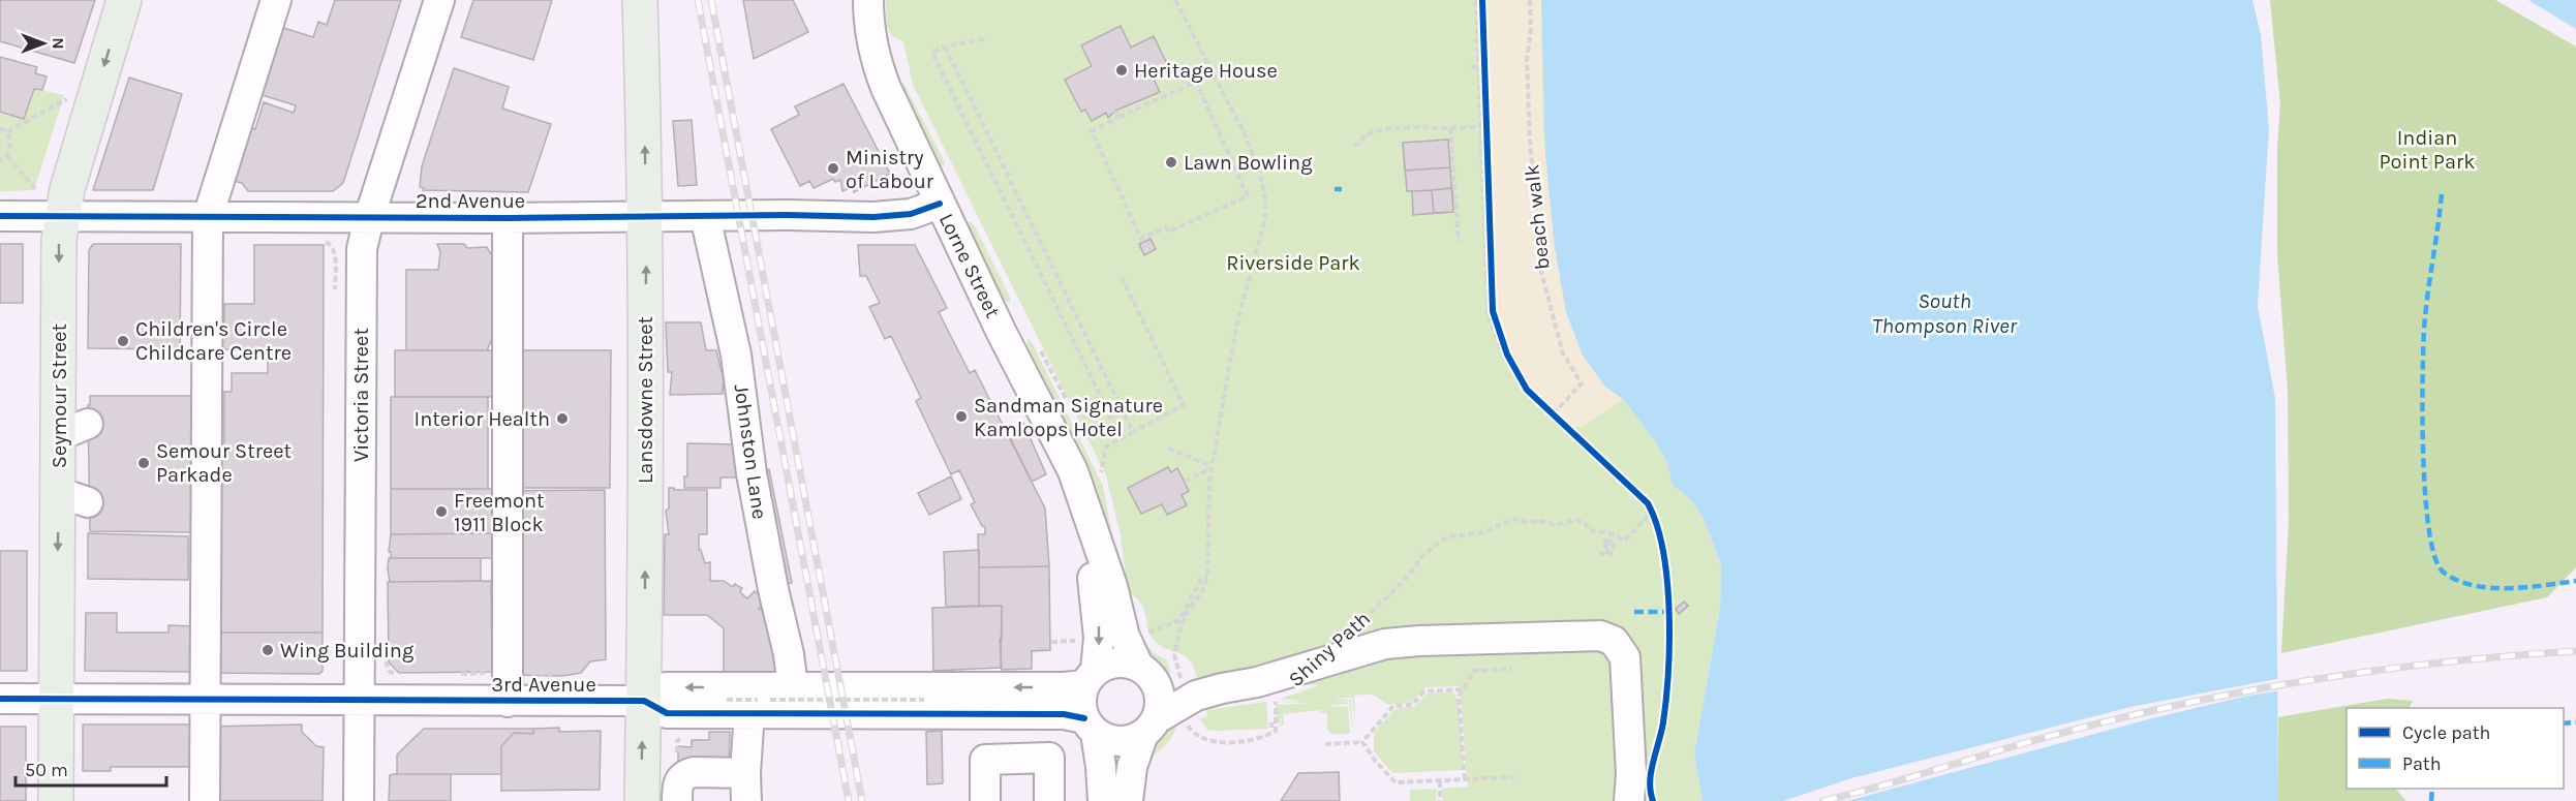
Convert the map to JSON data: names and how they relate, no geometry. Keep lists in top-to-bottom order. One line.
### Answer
{"streets":{"main road":["Seymour Street","Lansdowne Street"],"street":["2nd Avenue","Lorne Street","Victoria Street","Johnston Lane","3rd Avenue"],"path":["beach walk","Shiny Path"]},"crossings":[["2nd Avenue","Lorne Street"],["2nd Avenue","Victoria Street"],["2nd Avenue","Seymour Street"],["2nd Avenue","Lansdowne Street"],["2nd Avenue","Johnston Lane"],["Lorne Street","3rd Avenue"],["Victoria Street","3rd Avenue"],["Seymour Street","3rd Avenue"],["Lansdowne Street","3rd Avenue"],["Johnston Lane","3rd Avenue"]],"one_way":["Seymour Street","Lansdowne Street"],"water":["South Thompson River"],"parks":["Indian Point Park","Riverside Park"],"places":["Heritage House","Lawn Bowling","Ministry of Labour","Children's Circle Childcare Centre","Sandman Signature Kamloops Hotel","Interior Health","Semour Street Parkade","Freemont 1911 Block","Wing Building"],"legend":["Cycle path","Path"],"scale_bar":"50 m","north":"right"}
